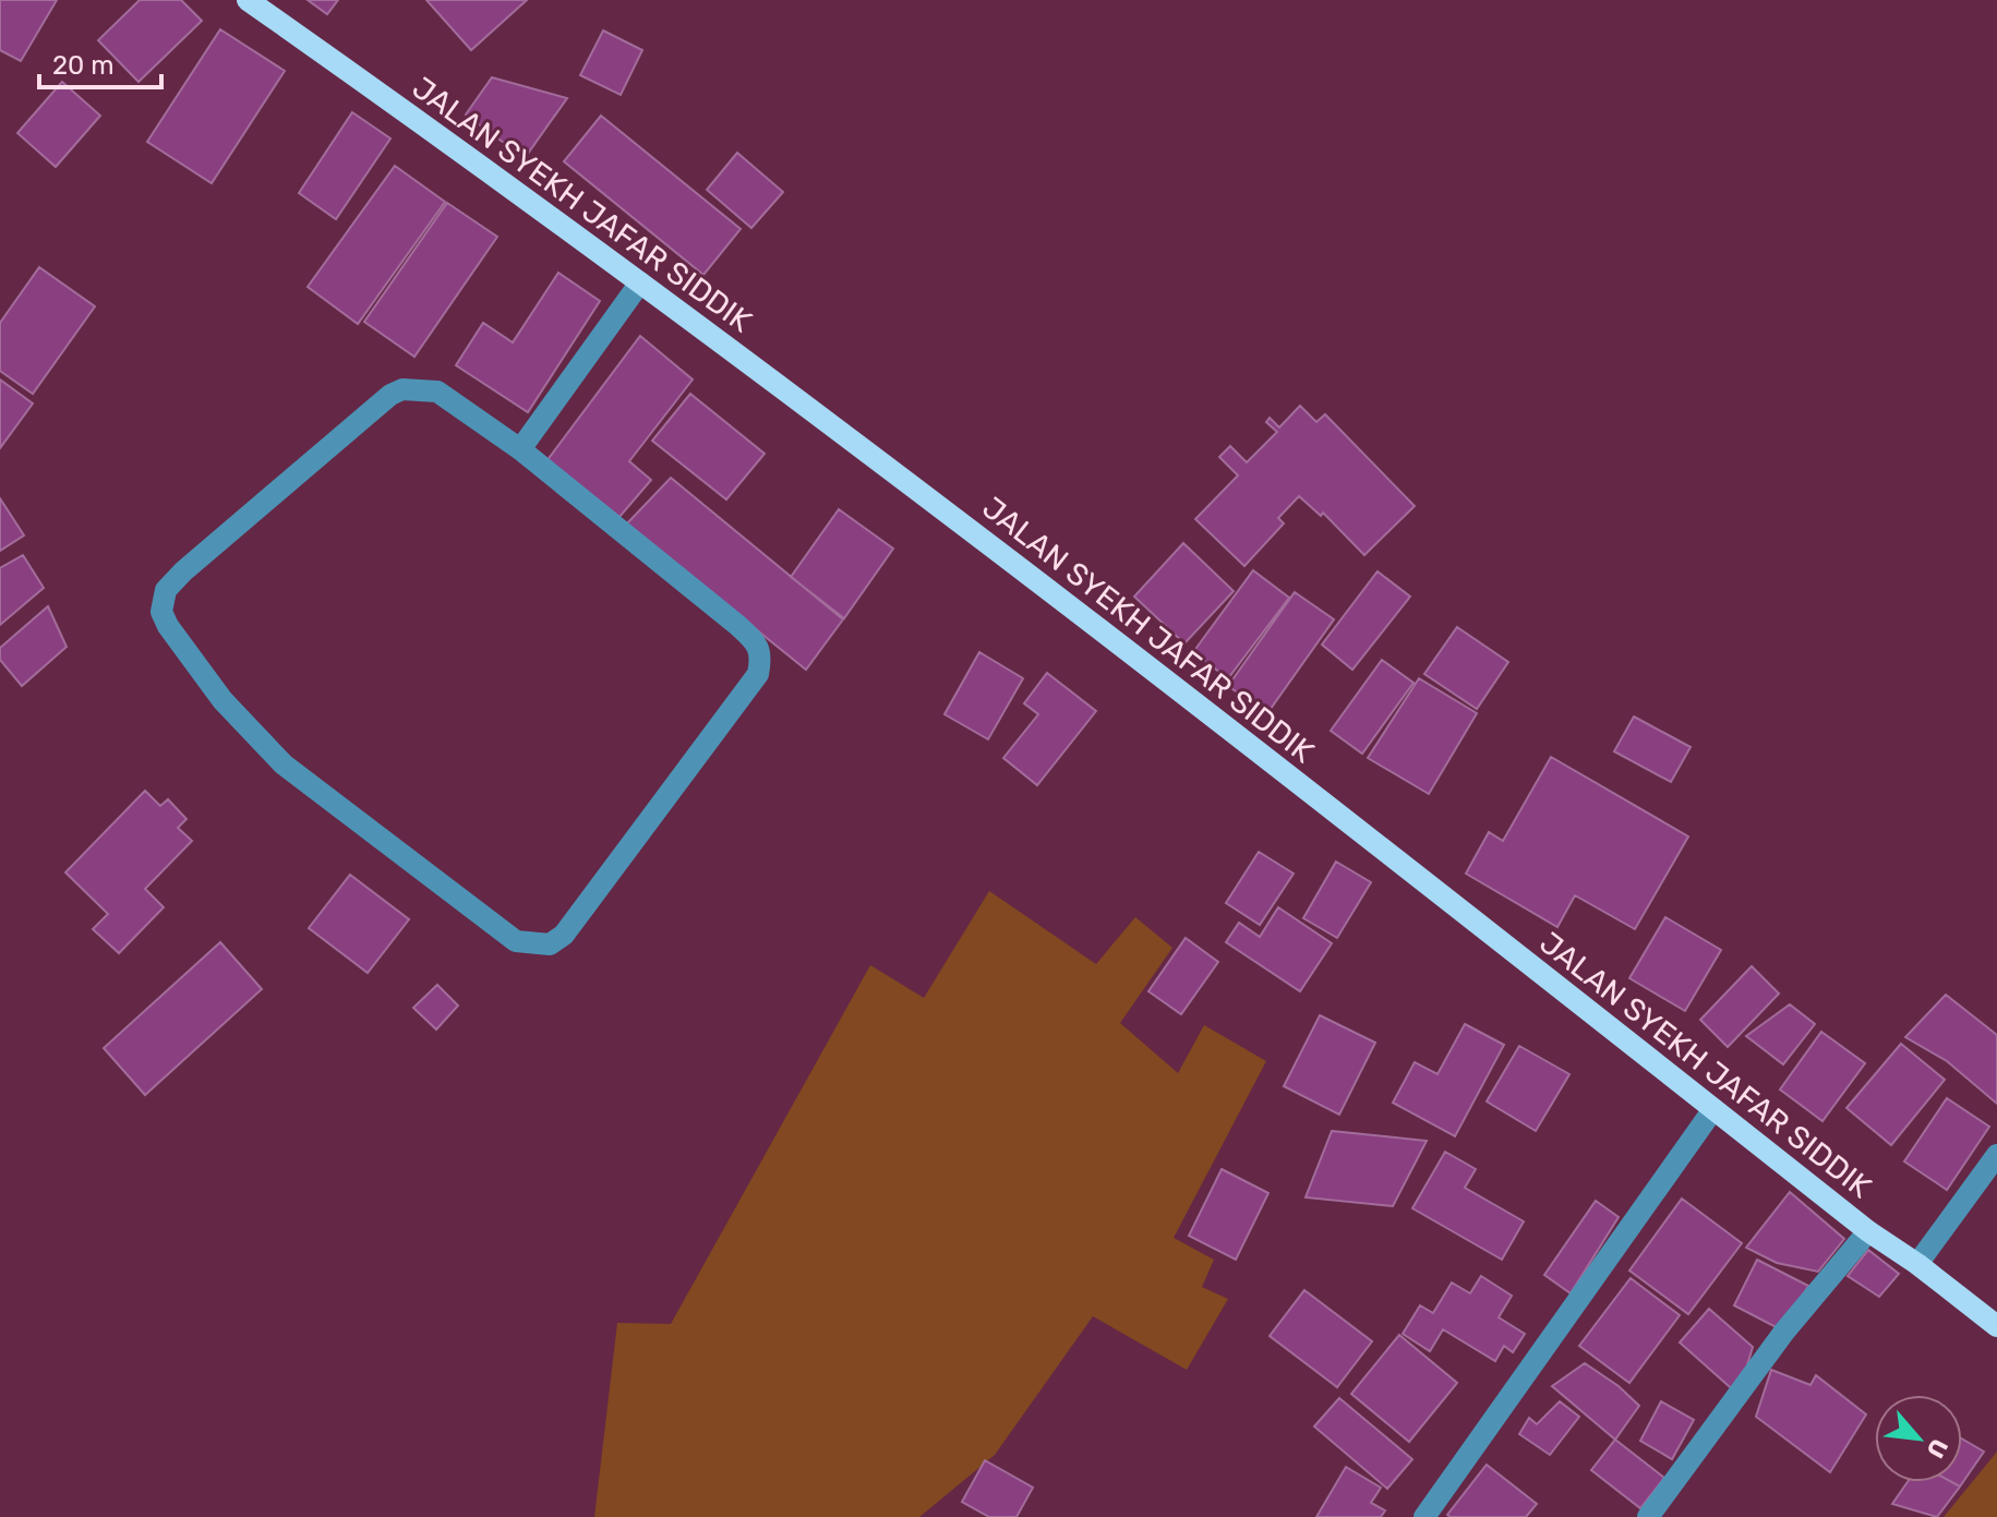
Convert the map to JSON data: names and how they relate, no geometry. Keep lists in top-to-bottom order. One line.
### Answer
{"streets":{"main road":["JALAN SYEKH JAFAR SIDDIK"]},"scale_bar":"20 m","north":"bottom right"}
